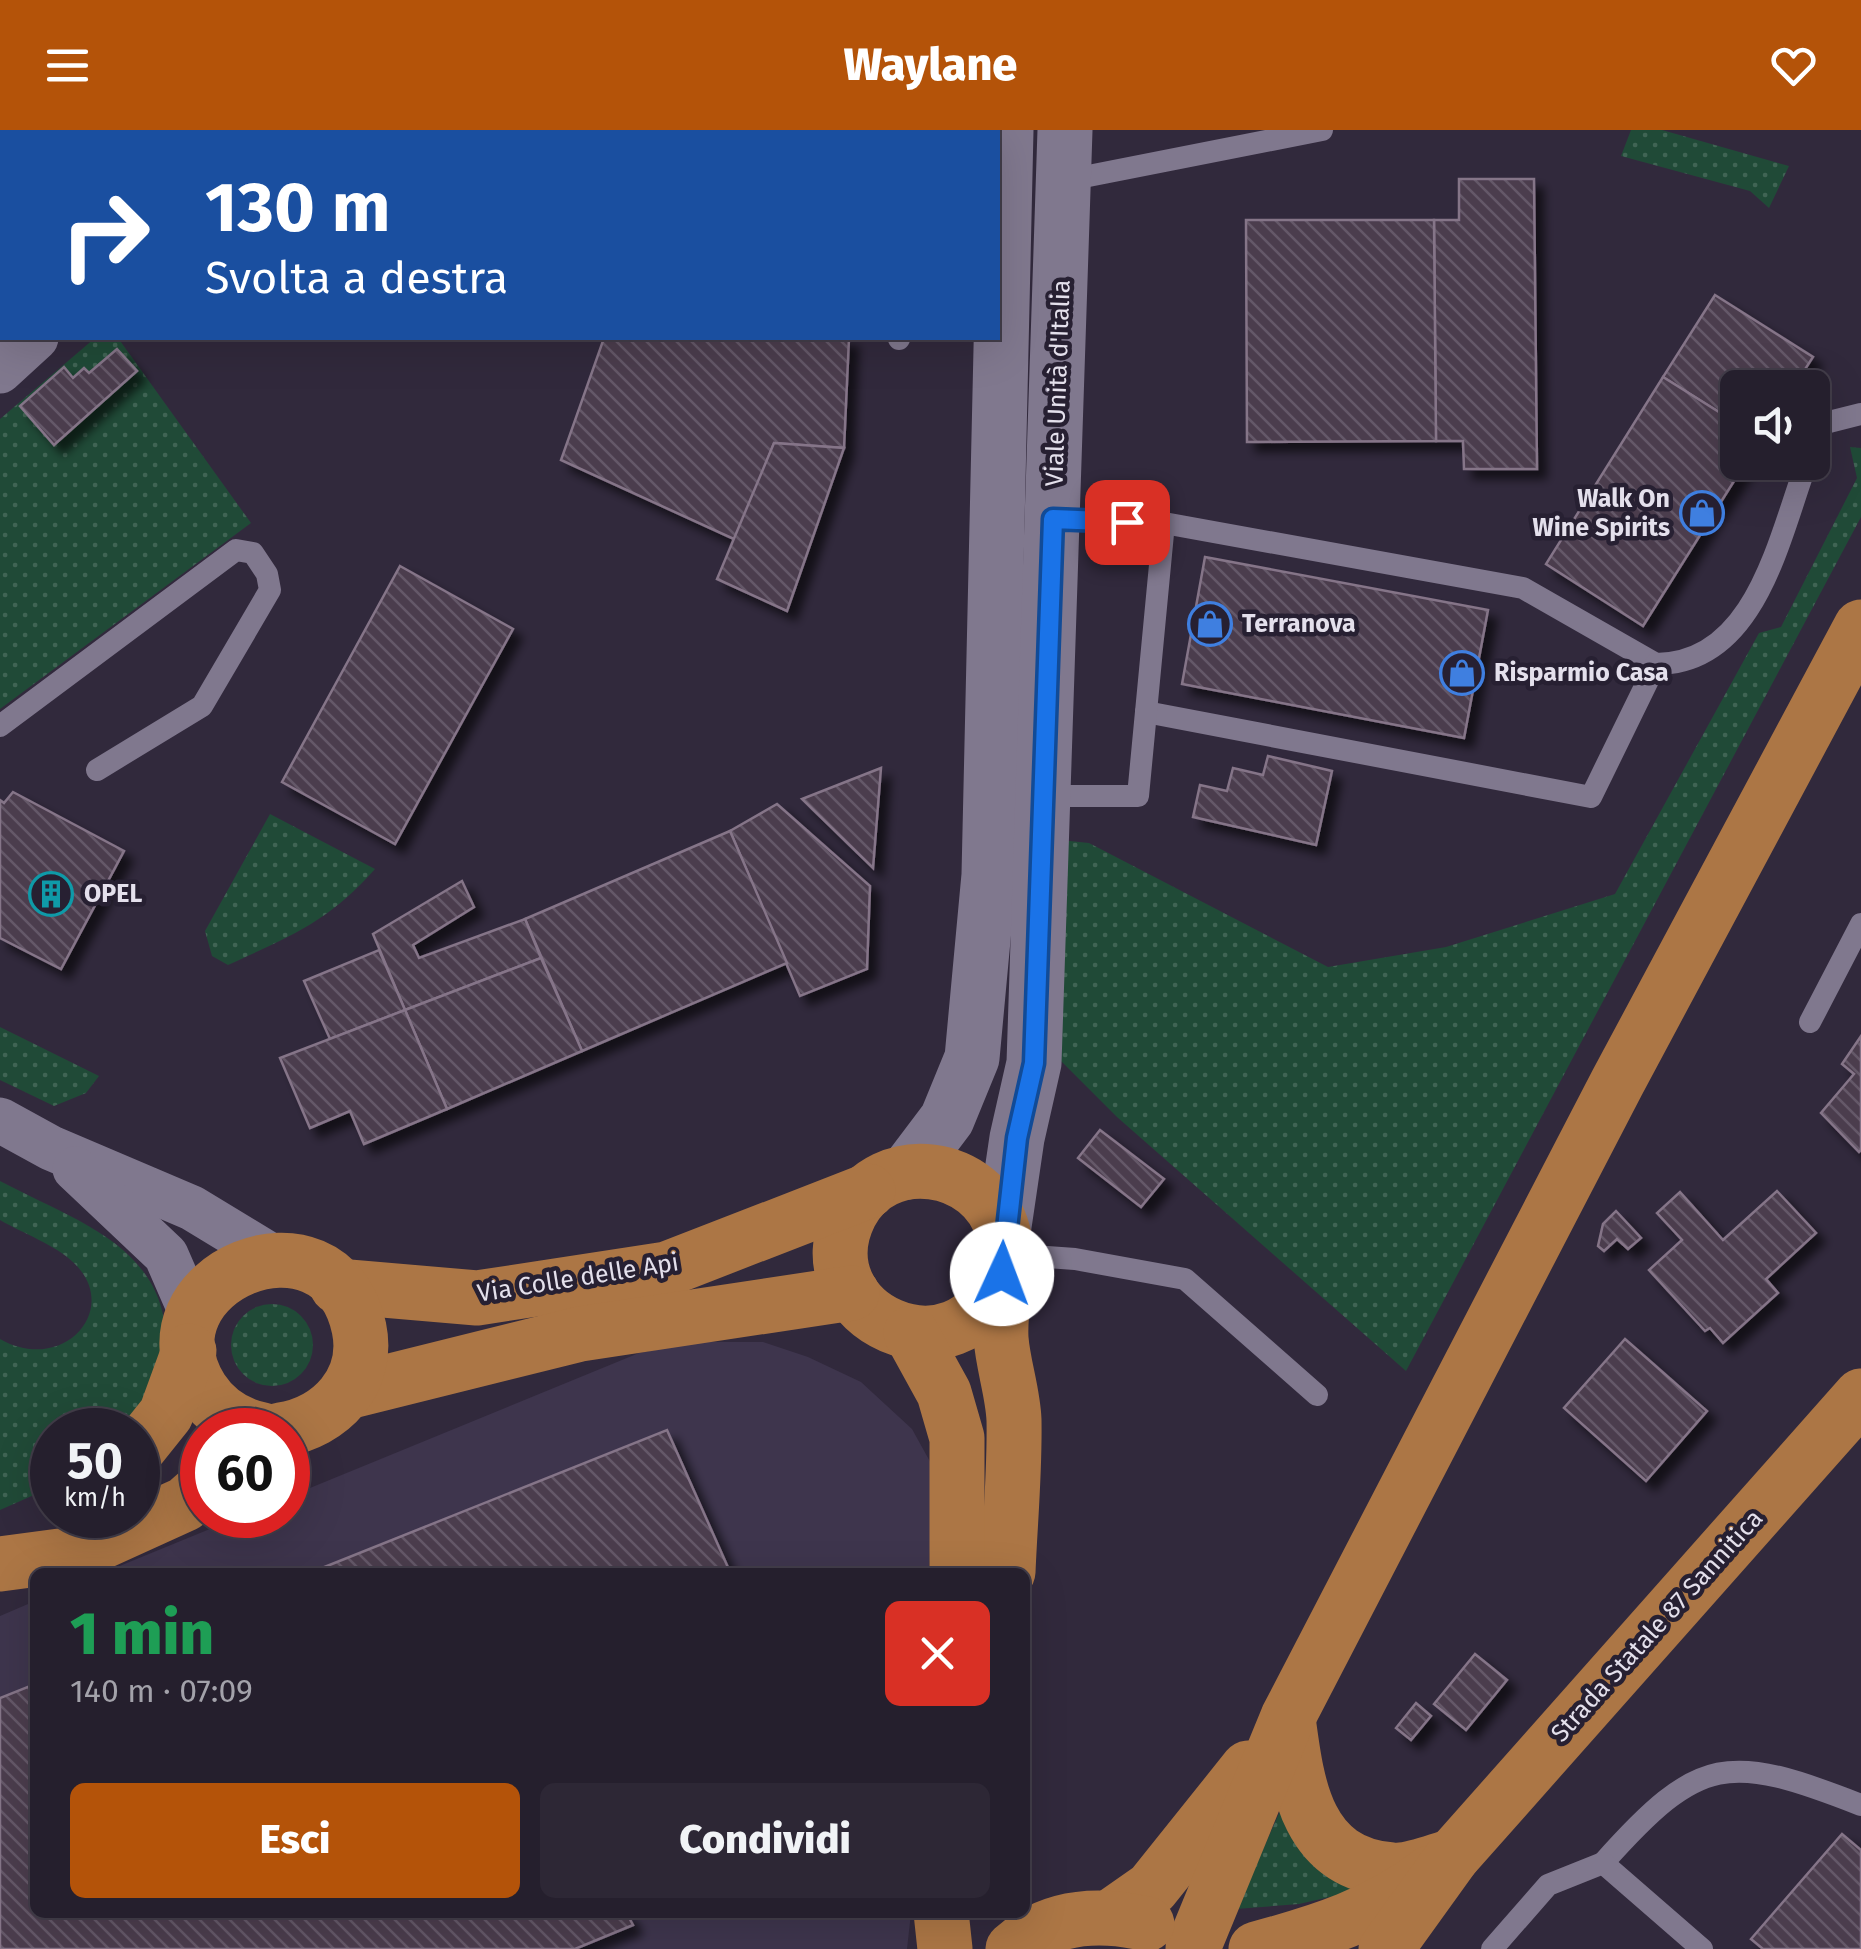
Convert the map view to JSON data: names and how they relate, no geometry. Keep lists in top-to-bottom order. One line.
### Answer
{"streets":{"main road":["Via Colle delle Api","Strada Statale 87 Sannitica"],"street":["Viale Unità d'Italia"]},"crossings":[["Viale Unità d'Italia","Via Colle delle Api"]],"places":{"shop":["Walk On Wine Spirits","Terranova","Risparmio Casa"],"building":["OPEL"]},"page":{"header":"Waylane","turn":["130 m","Svolta a destra"],"speed":"50 km/h","limit":"60","heading":["1 min","140 m · 07:09"],"buttons":["Esci","Condividi"]}}
